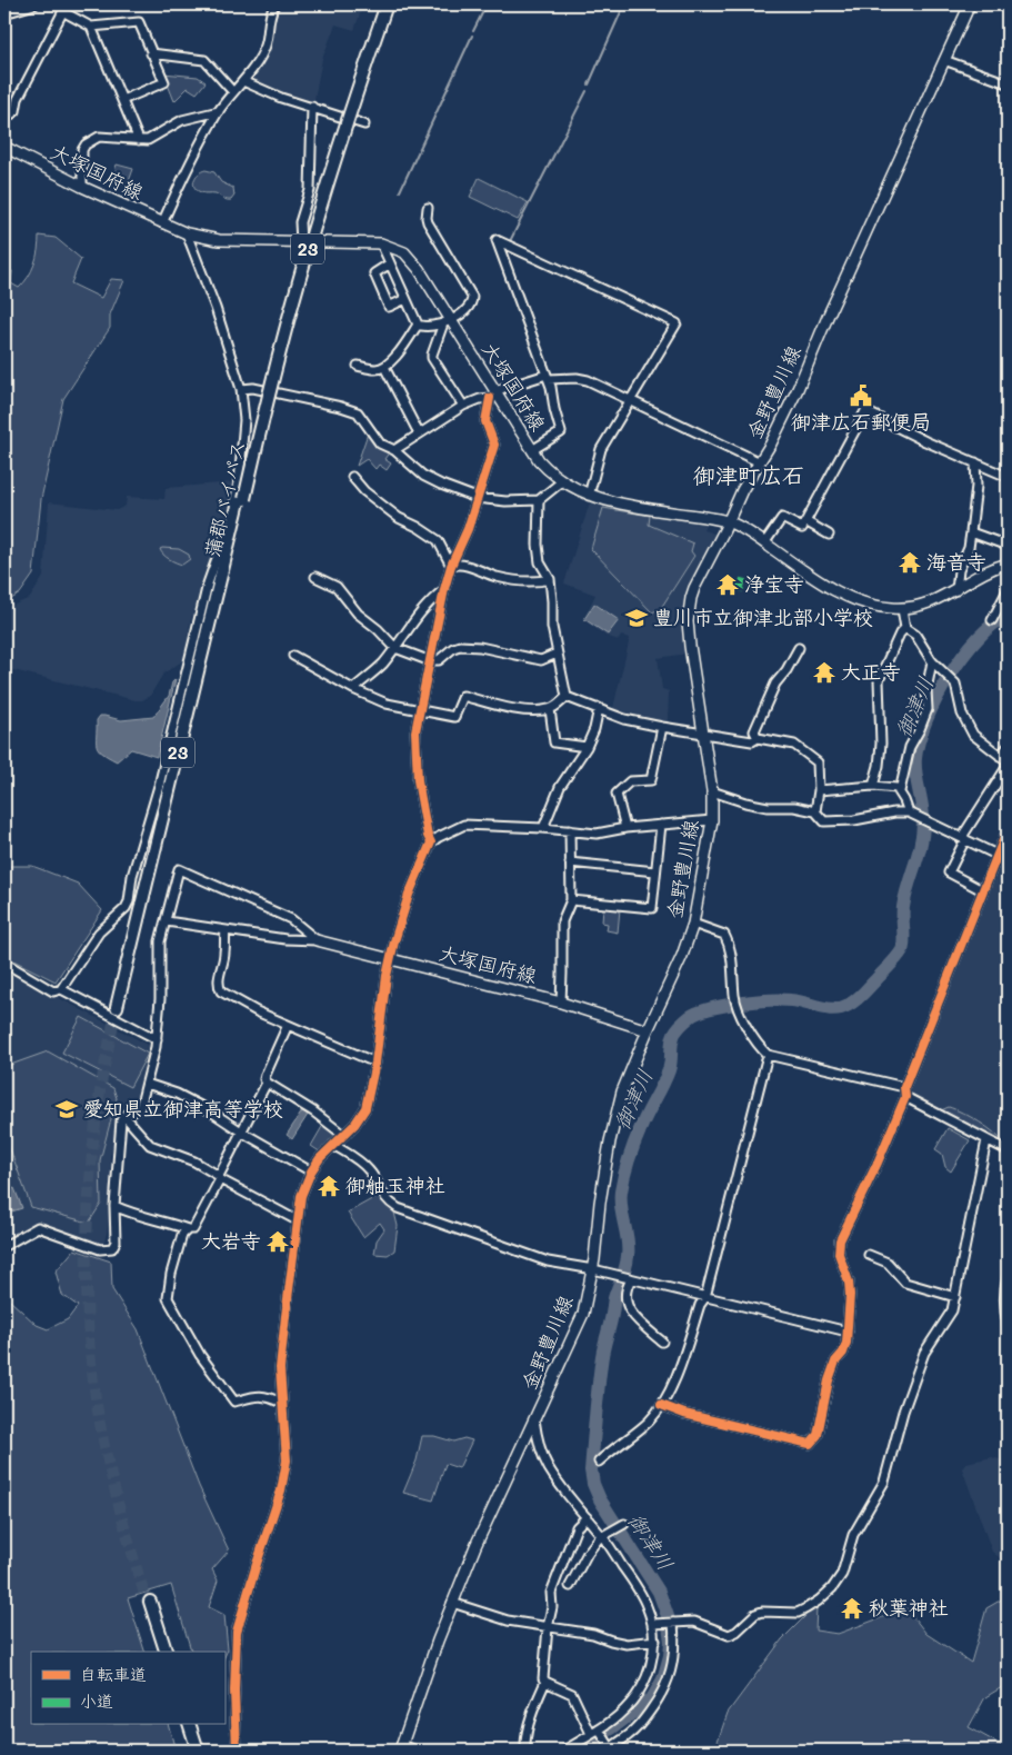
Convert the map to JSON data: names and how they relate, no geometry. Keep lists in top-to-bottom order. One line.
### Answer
{"streets":{"highway":["23","蒲郡バイパス"],"main road":["大塚国府線","金野豊川線"]},"crossings":[["大塚国府線","金野豊川線"]],"districts":["御津町広石"],"water":["御津川"],"places":{"public building":["御津広石郵便局"],"temple":["海音寺","浄宝寺","大正寺","御舳玉神社","大岩寺","秋葉神社"],"school or university":["豊川市立御津北部小学校","愛知県立御津高等学校"]},"legend":["自転車道","小道"]}
